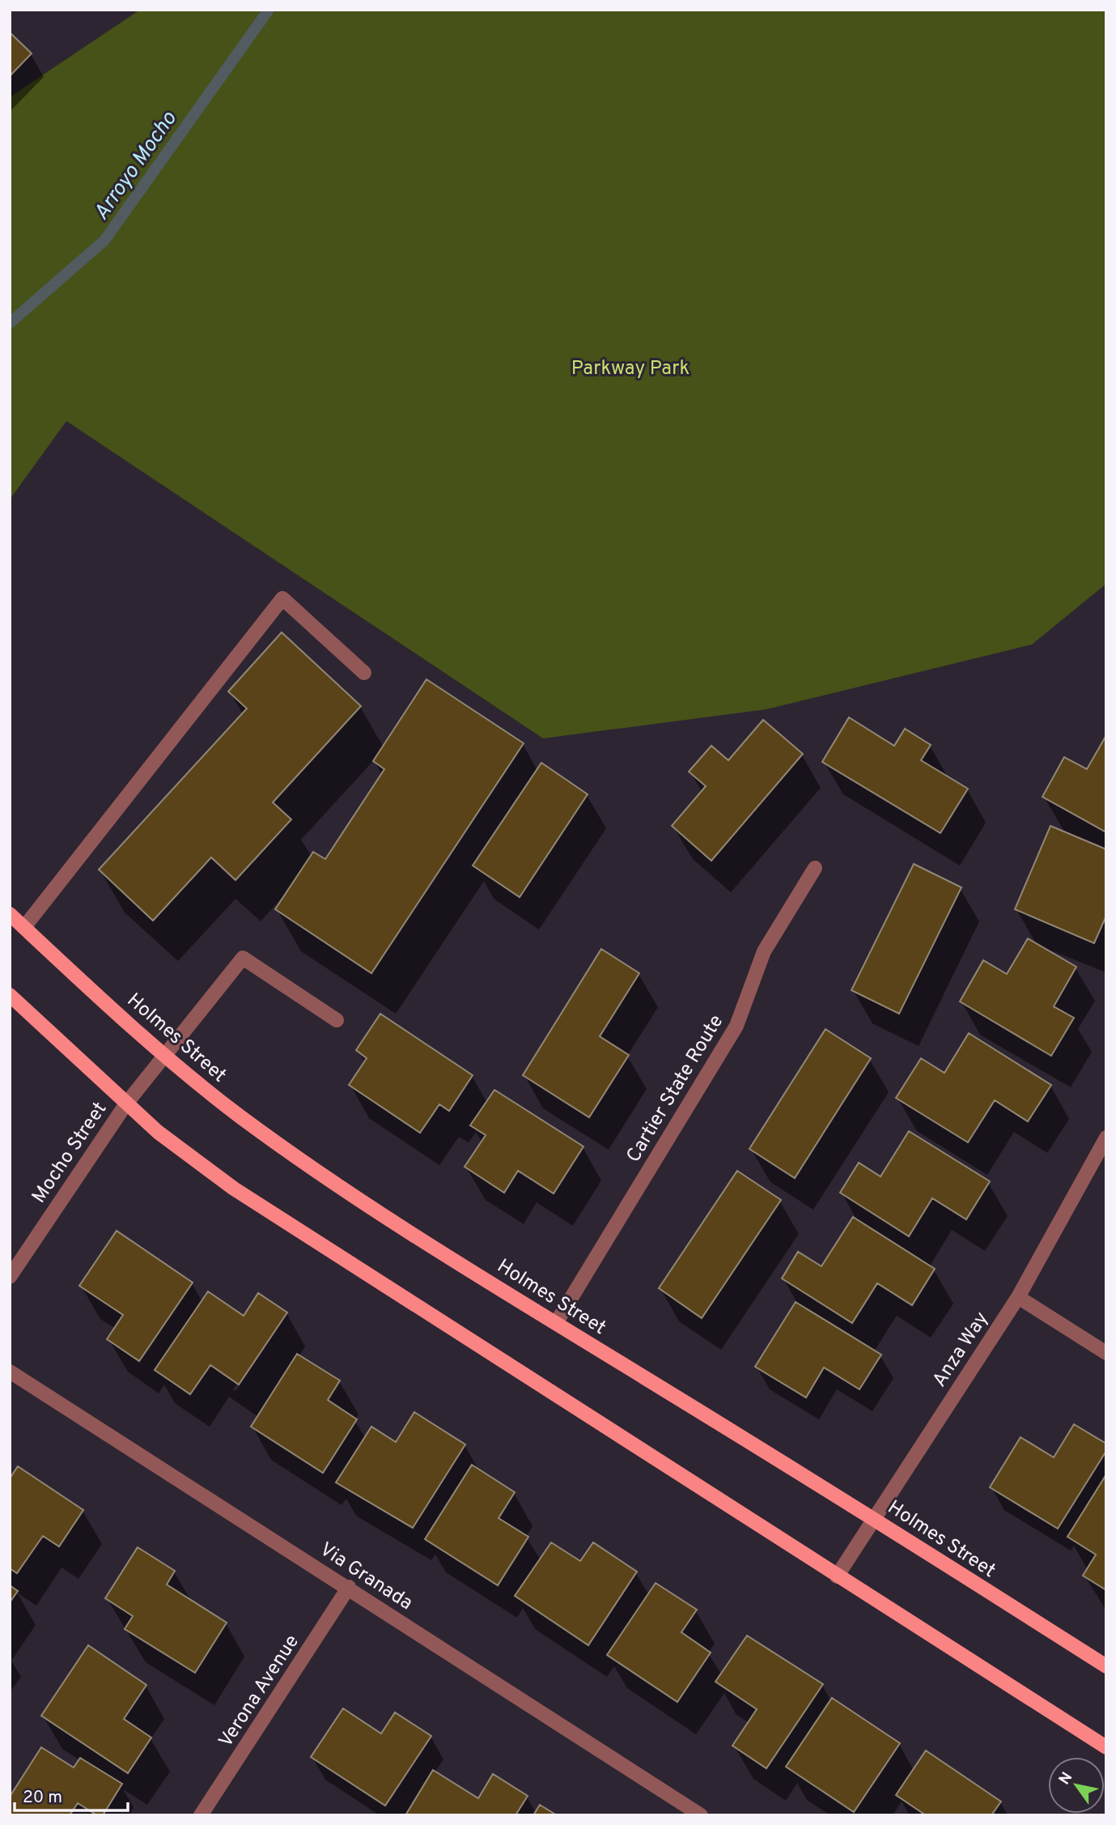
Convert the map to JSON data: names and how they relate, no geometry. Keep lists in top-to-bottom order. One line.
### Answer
{"streets":{"main road":["Holmes Street"],"street":["Cartier State Route","Mocho Street","Anza Way","Via Granada","Verona Avenue"]},"crossings":[["Holmes Street","Cartier State Route"],["Holmes Street","Mocho Street"],["Holmes Street","Anza Way"],["Via Granada","Verona Avenue"]],"water":["Arroyo Mocho"],"parks":["Parkway Park"],"scale_bar":"20 m","north":"top left"}
